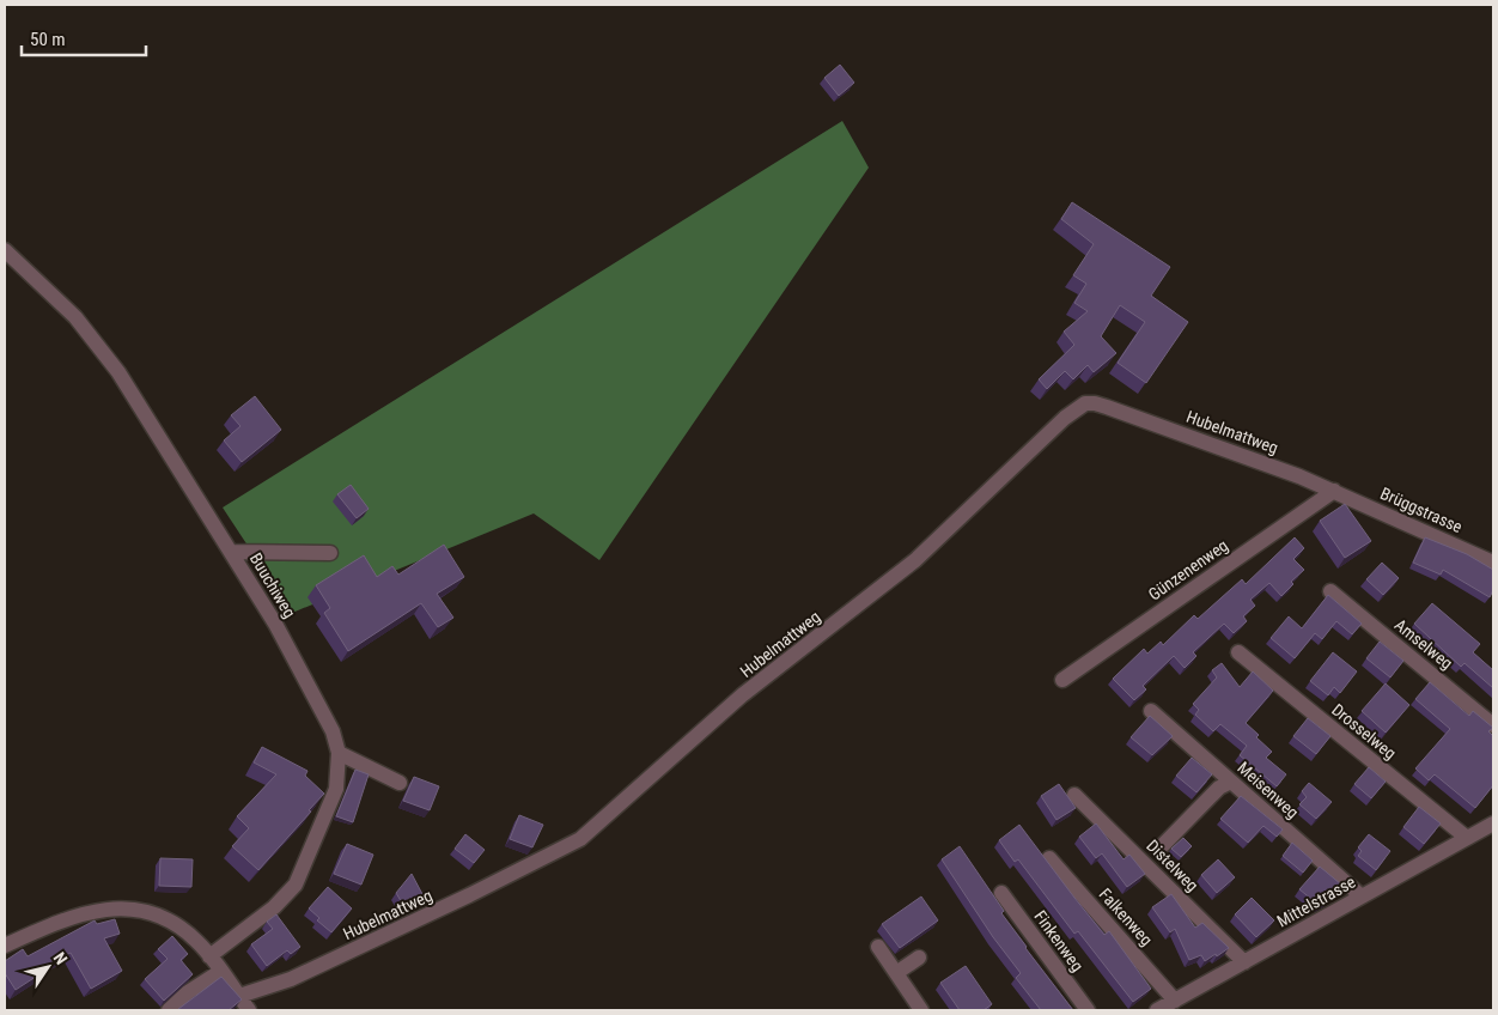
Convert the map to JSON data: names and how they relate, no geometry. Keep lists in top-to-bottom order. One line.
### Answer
{"streets":{"street":["Hubelmattweg","Brüggstrasse","Günzenenweg","Buuchiweg","Amselweg","Drosselweg","Meisenweg","Distelweg","Mittelstrasse","Falkenweg","Finkenweg"]},"crossings":[["Hubelmattweg","Brüggstrasse"],["Hubelmattweg","Günzenenweg"],["Brüggstrasse","Günzenenweg"],["Drosselweg","Mittelstrasse"],["Meisenweg","Mittelstrasse"],["Distelweg","Mittelstrasse"],["Mittelstrasse","Falkenweg"]],"scale_bar":"50 m","north":"top right"}
